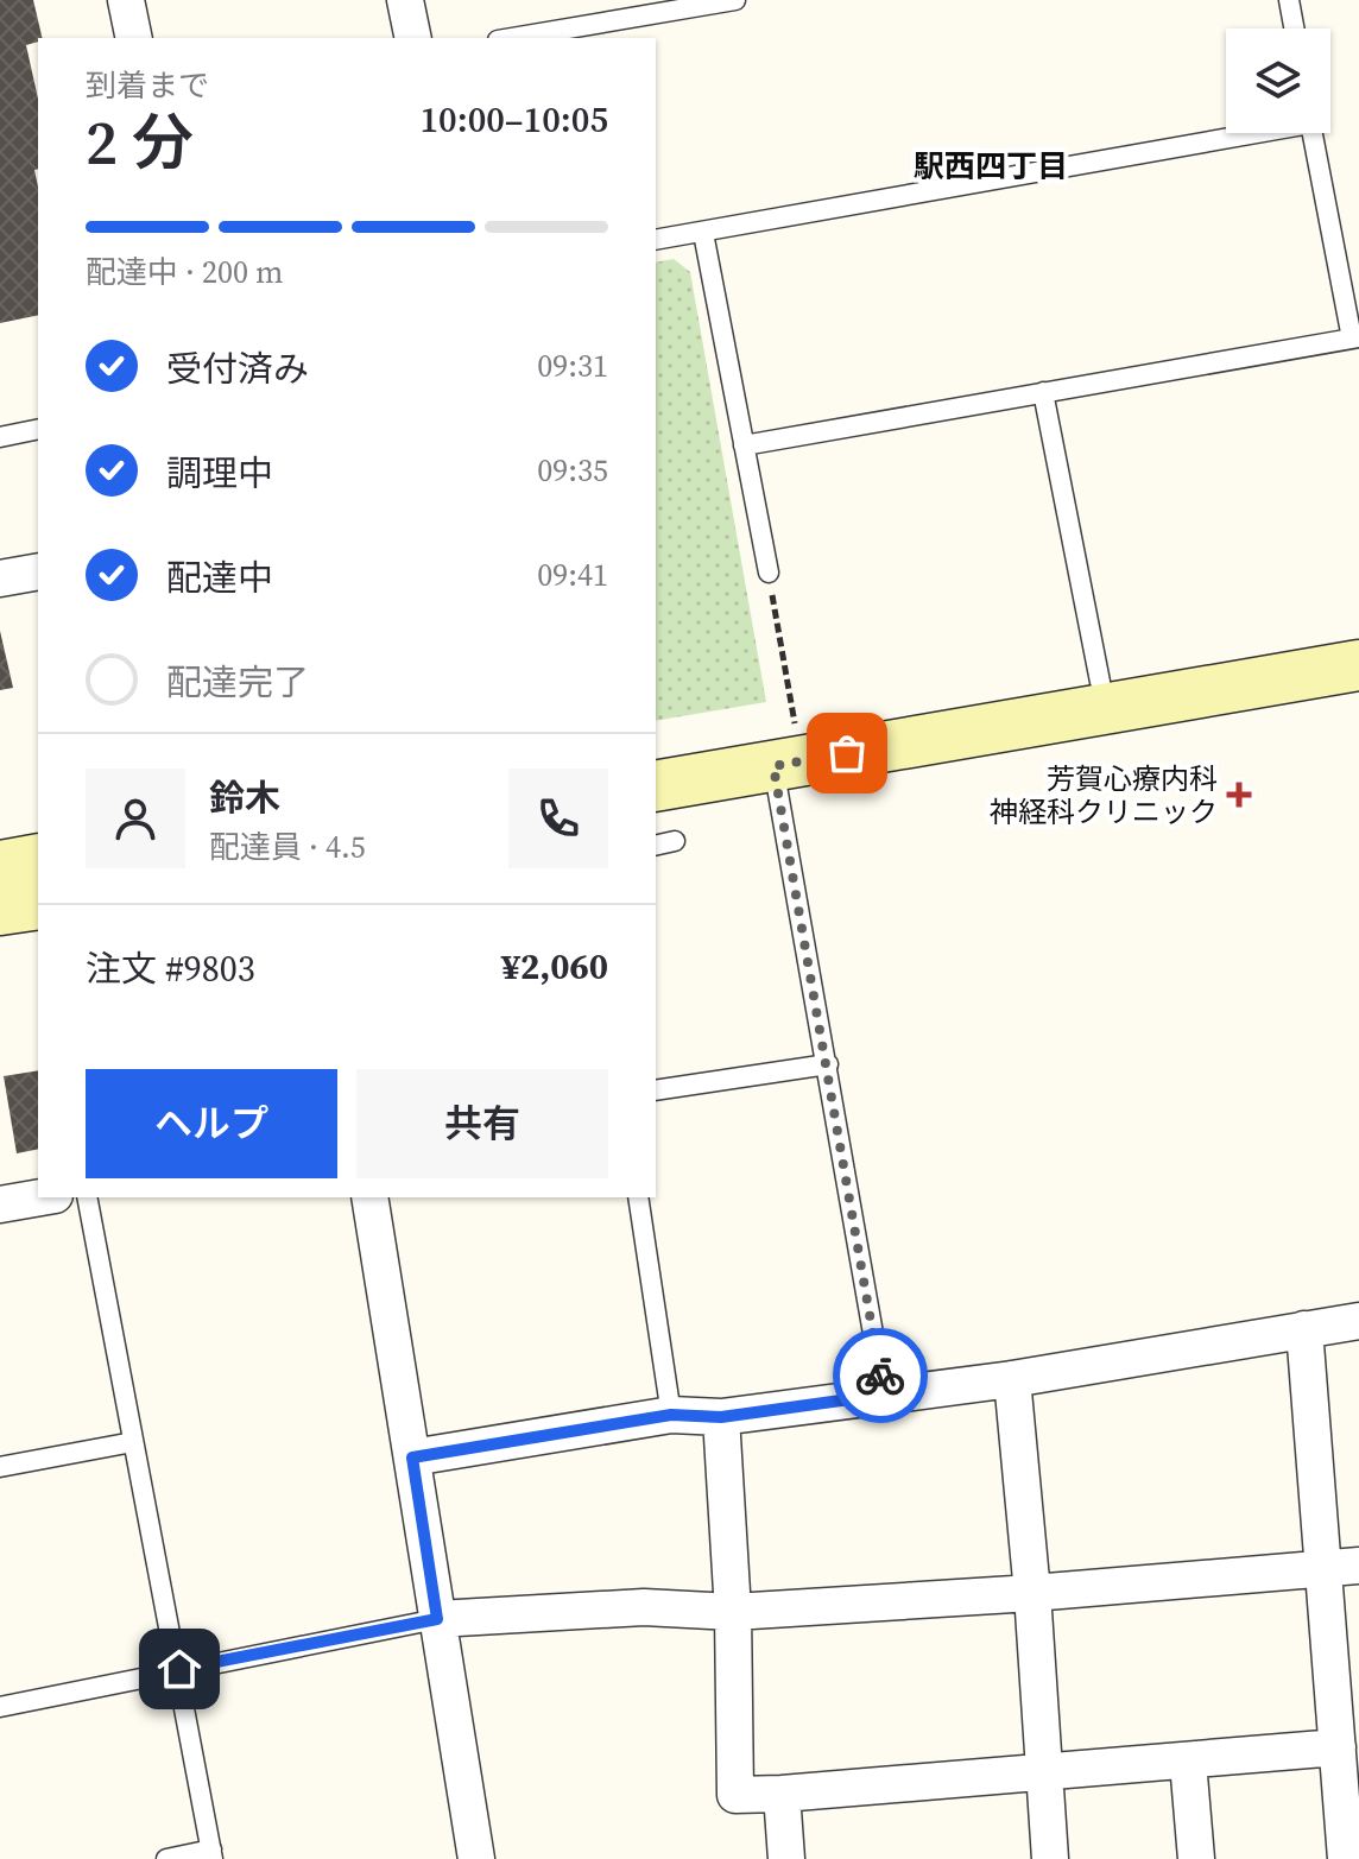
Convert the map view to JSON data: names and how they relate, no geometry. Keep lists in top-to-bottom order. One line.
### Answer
{"districts":["駅西四丁目"],"places":{"health":["芳賀心療内科 神経科クリニック"]},"page":{"heading":["2 分","到着まで","10:00–10:05"],"panel":["鈴木","配達員 · 4.5","注文 #9803","¥2,060"],"bar":"配達中 · 200 m","list":[["受付済み","09:31"],["調理中","09:35"],["配達中","09:41"],"配達完了"],"buttons":["ヘルプ","共有"]}}
